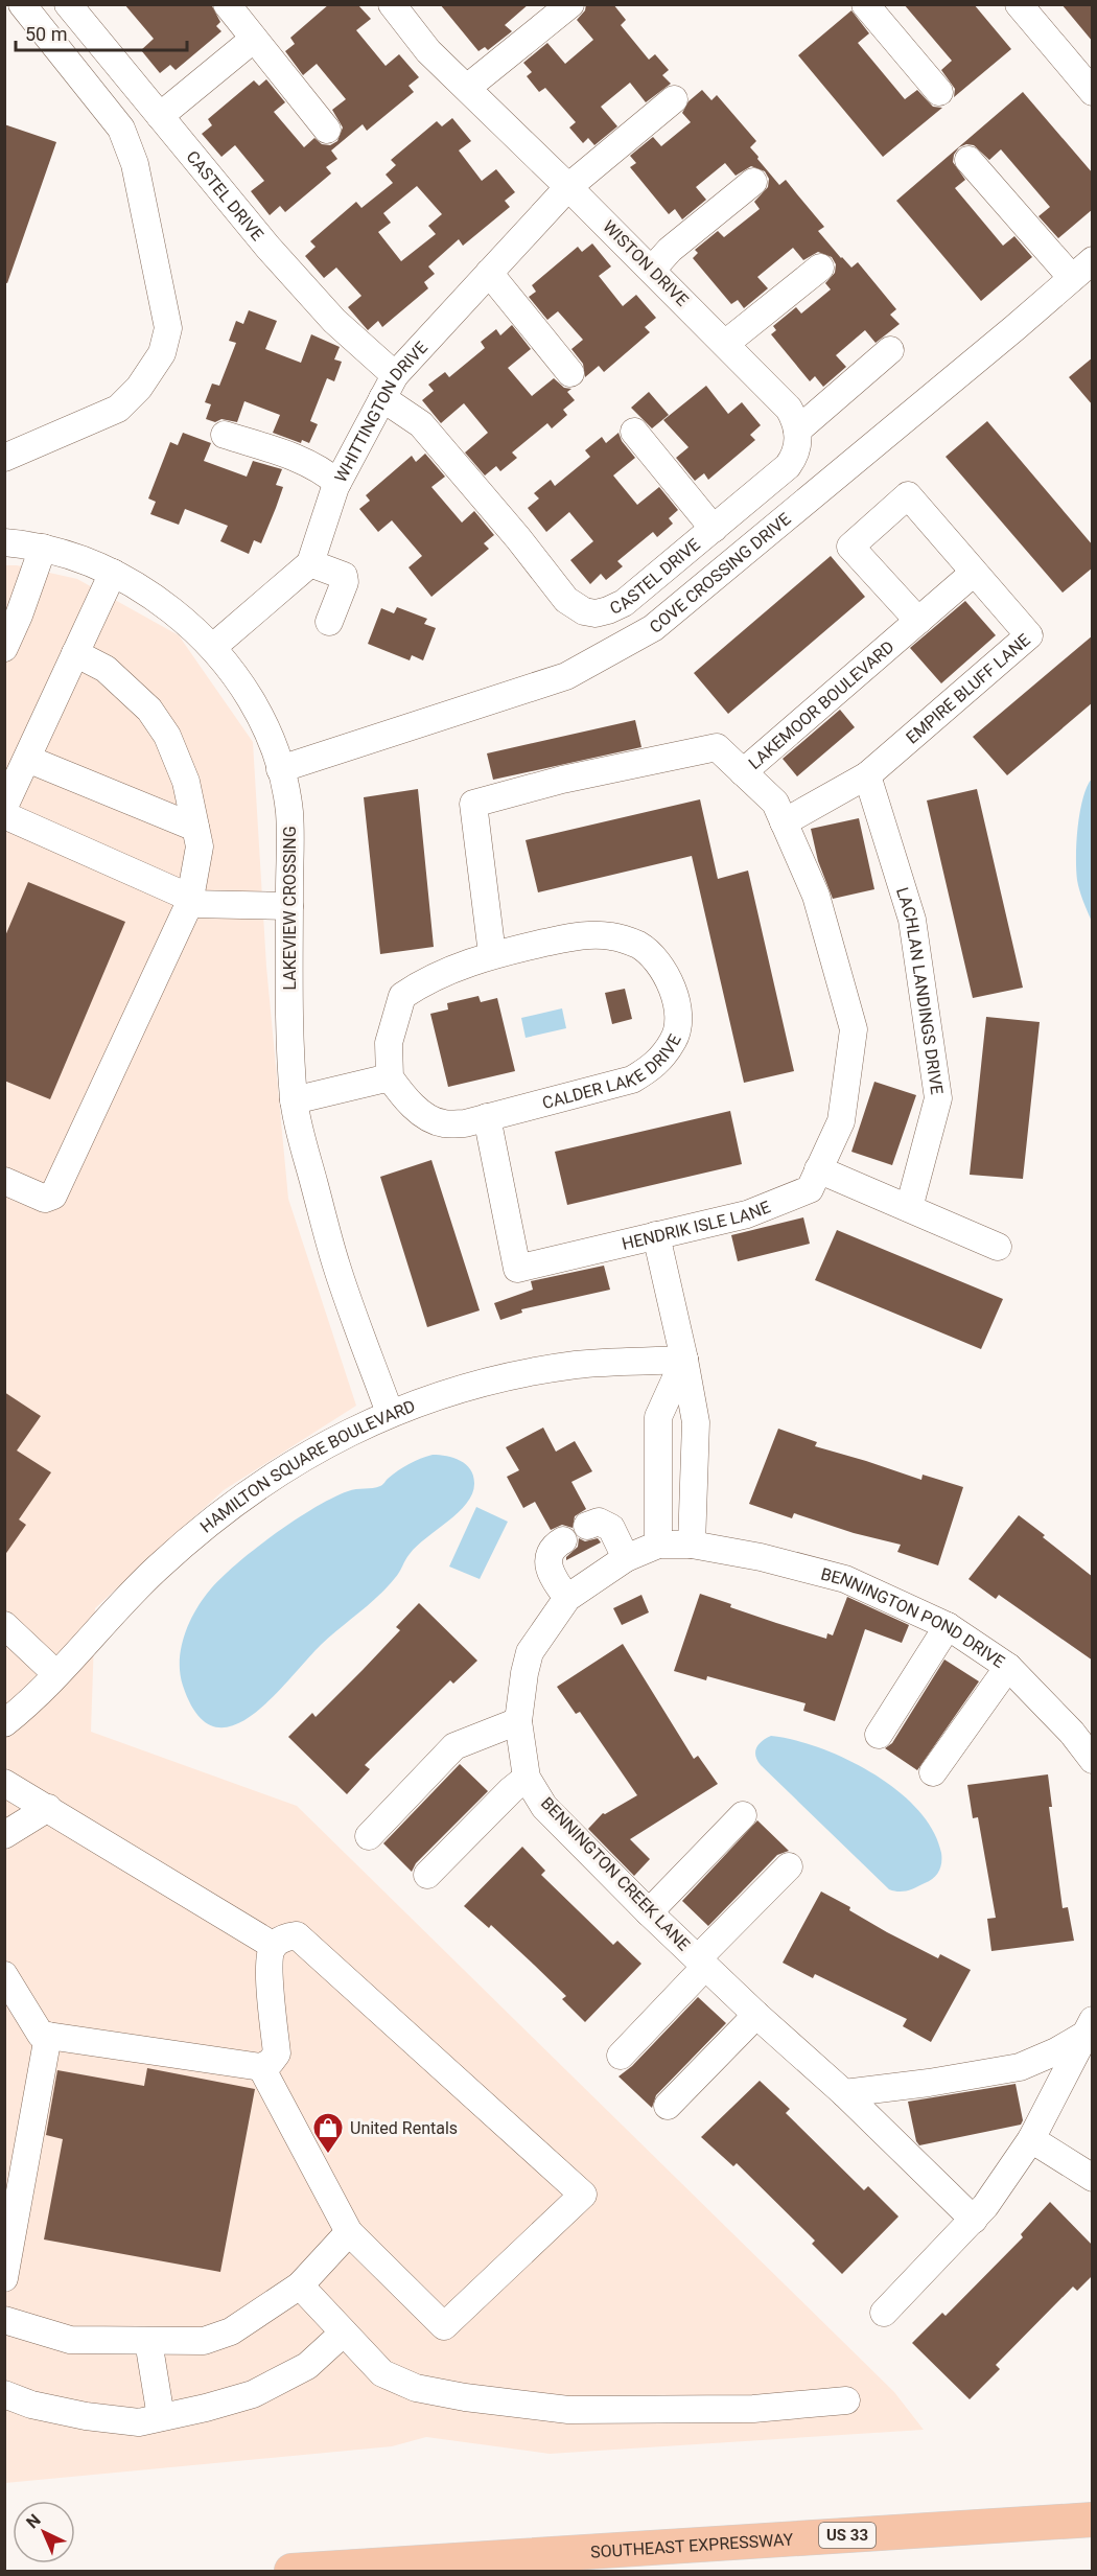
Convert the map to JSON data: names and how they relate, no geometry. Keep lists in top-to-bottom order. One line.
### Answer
{"streets":{"highway":["US 33","SOUTHEAST EXPRESSWAY"],"street":["CASTEL DRIVE","WISTON DRIVE","WHITTINGTON DRIVE","COVE CROSSING DRIVE","EMPIRE BLUFF LANE","LAKEMOOR BOULEVARD","LAKEVIEW CROSSING","LACHLAN LANDINGS DRIVE","CALDER LAKE DRIVE","HENDRIK ISLE LANE","HAMILTON SQUARE BOULEVARD","BENNINGTON POND DRIVE","BENNINGTON CREEK LANE"]},"crossings":[["CASTEL DRIVE","WHITTINGTON DRIVE"],["WISTON DRIVE","WHITTINGTON DRIVE"],["COVE CROSSING DRIVE","LAKEVIEW CROSSING"],["EMPIRE BLUFF LANE","LAKEMOOR BOULEVARD"],["EMPIRE BLUFF LANE","LACHLAN LANDINGS DRIVE"],["EMPIRE BLUFF LANE","HENDRIK ISLE LANE"],["LAKEMOOR BOULEVARD","CALDER LAKE DRIVE"],["LAKEMOOR BOULEVARD","HENDRIK ISLE LANE"],["LAKEVIEW CROSSING","HAMILTON SQUARE BOULEVARD"],["CALDER LAKE DRIVE","HENDRIK ISLE LANE"],["BENNINGTON POND DRIVE","BENNINGTON CREEK LANE"]],"places":{"shop":["United Rentals"]},"scale_bar":"50 m","north":"top left"}
